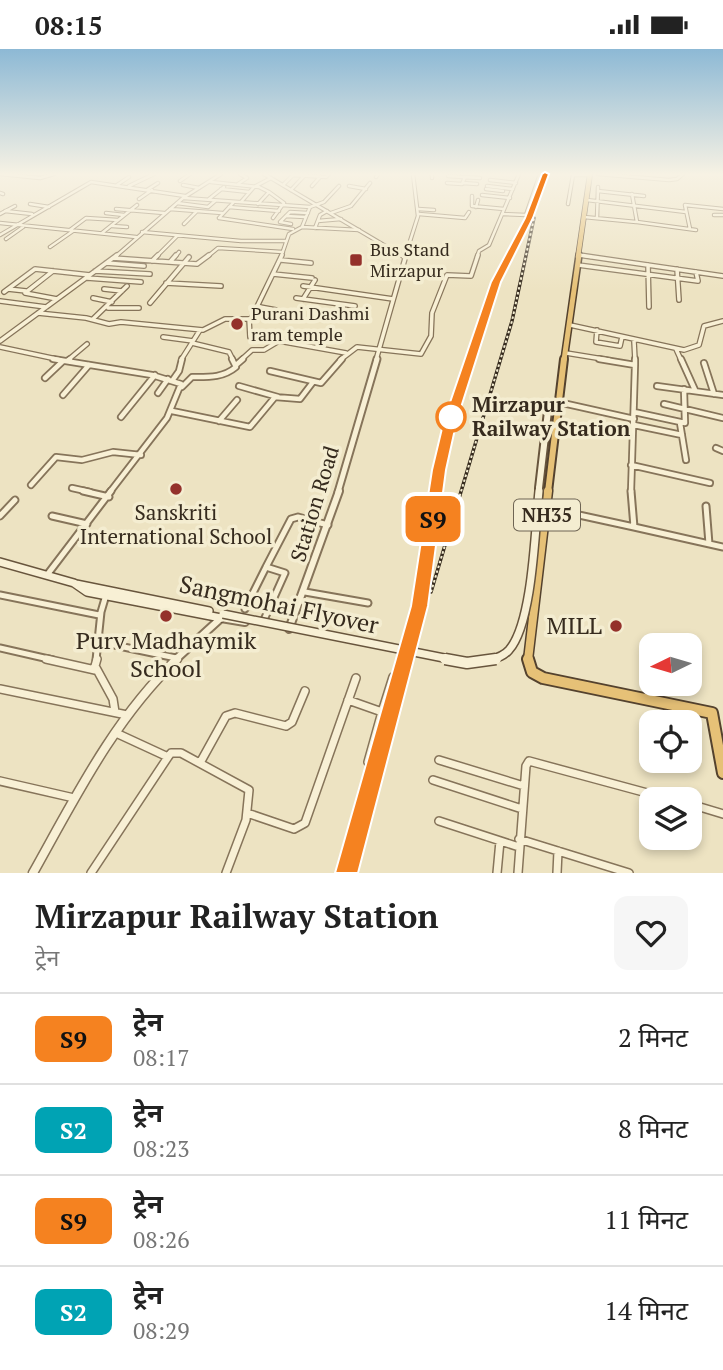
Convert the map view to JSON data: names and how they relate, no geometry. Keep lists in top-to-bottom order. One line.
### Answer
{"streets":{"highway":["NH35"],"main road":["Sangmohai Flyover"],"street":["Station Road"]},"crossings":[["Station Road","Sangmohai Flyover"],["NH35","Sangmohai Flyover"]],"places":{"transit":["Bus Stand Mirzapur"],"other":["Purani Dashmi ram temple","Mirzapur Railway Station","Sanskriti International School","Purv Madhaymik School","MILL"]},"north":"left","page":{"status":"08:15","on_map":"S9","heading":["Mirzapur Railway Station","ट्रेन"],"list":[{"mark":"S9","name":"ट्रेन","note":"08:17","value":"2 मिनट"},{"mark":"S2","name":"ट्रेन","note":"08:23","value":"8 मिनट"},{"mark":"S9","name":"ट्रेन","note":"08:26","value":"11 मिनट"},{"mark":"S2","name":"ट्रेन","note":"08:29","value":"14 मिनट"}]}}
